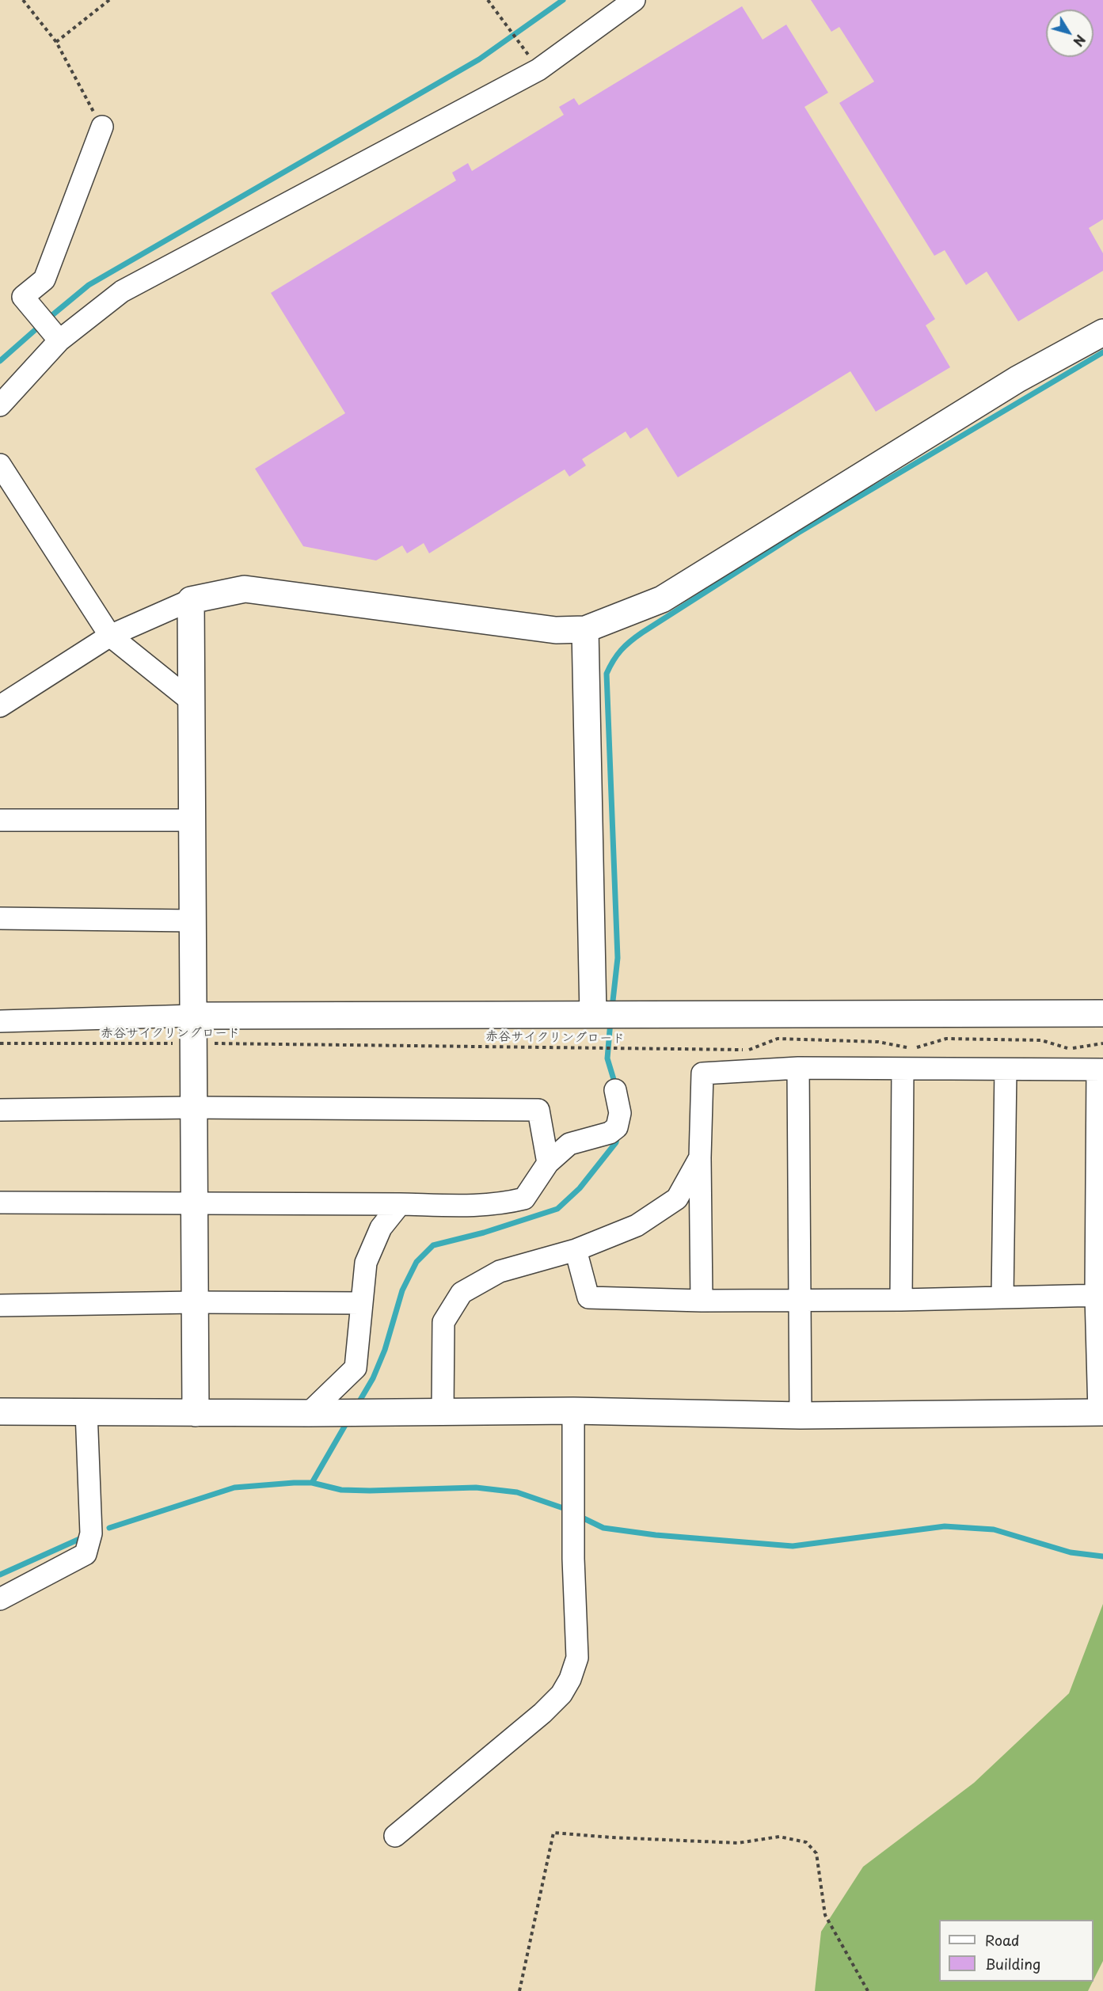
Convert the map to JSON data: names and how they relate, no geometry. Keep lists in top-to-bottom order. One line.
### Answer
{"streets":{"path":["赤谷サイクリングロード"]},"legend":["Road","Building"],"north":"bottom right"}
